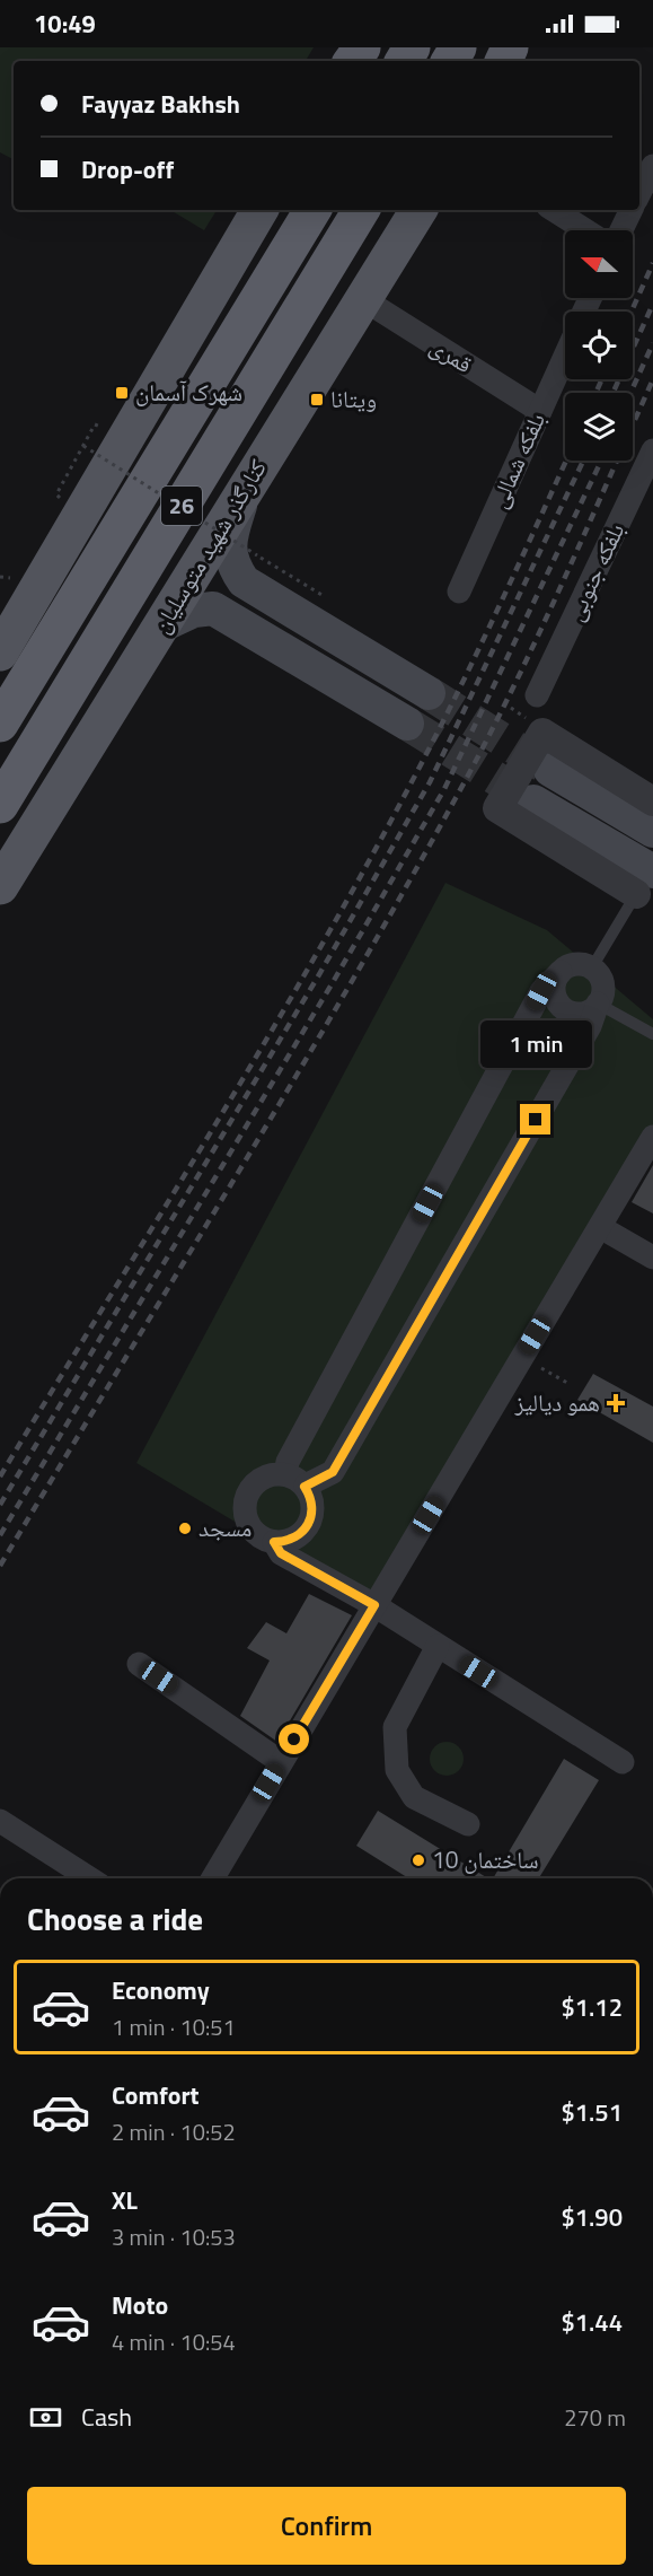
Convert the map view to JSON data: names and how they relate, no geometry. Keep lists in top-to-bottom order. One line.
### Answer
{"streets":{"highway":["26"],"main road":["کنارگذر شهید متوسلیان"],"street":["قمری","بلفکه شمالی","بلفکه جنوبی"]},"crossings":[["قمری","بلفکه شمالی"],["قمری","کنارگذر شهید متوسلیان"]],"places":{"transit":["شهرک آسمان","ویتانا"],"health":["همو دیالیز"],"other":["مسجد","ساختمان 10"]},"north":"left","page":{"status":"10:49","banner":["Fayyaz Bakhsh","Drop-off"],"bubble":"1 min","heading":"Choose a ride","list":[{"name":"Economy","note":"1 min · 10:51","value":"$1.12"},{"name":"Comfort","note":"2 min · 10:52","value":"$1.51"},{"name":"XL","note":"3 min · 10:53","value":"$1.90"},{"name":"Moto","note":"4 min · 10:54","value":"$1.44"}],"pay":["Cash","270 m"],"buttons":"Confirm"}}
